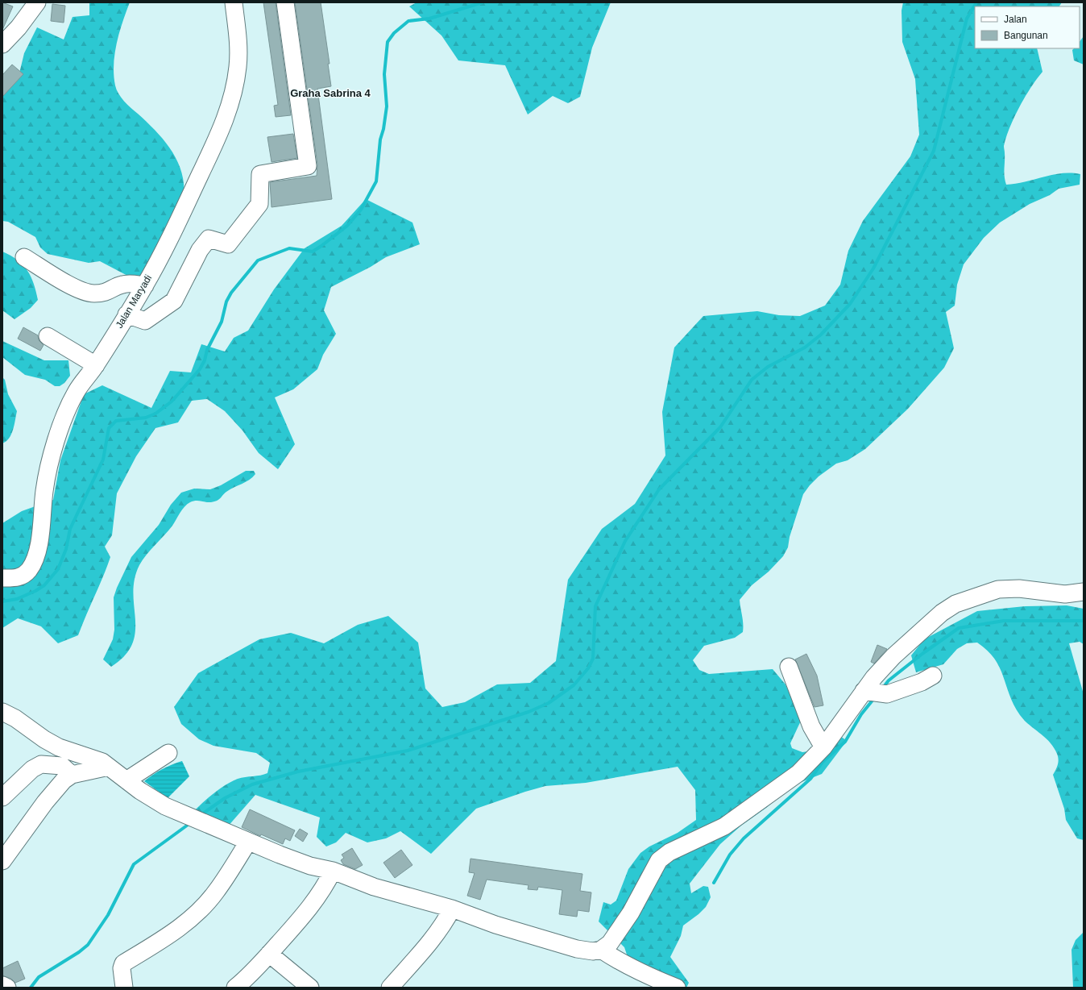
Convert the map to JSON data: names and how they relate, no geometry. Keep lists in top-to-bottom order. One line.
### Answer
{"streets":{"street":["Jalan Maryadi"]},"districts":["Graha Sabrina 4"],"legend":["Jalan","Bangunan"]}
